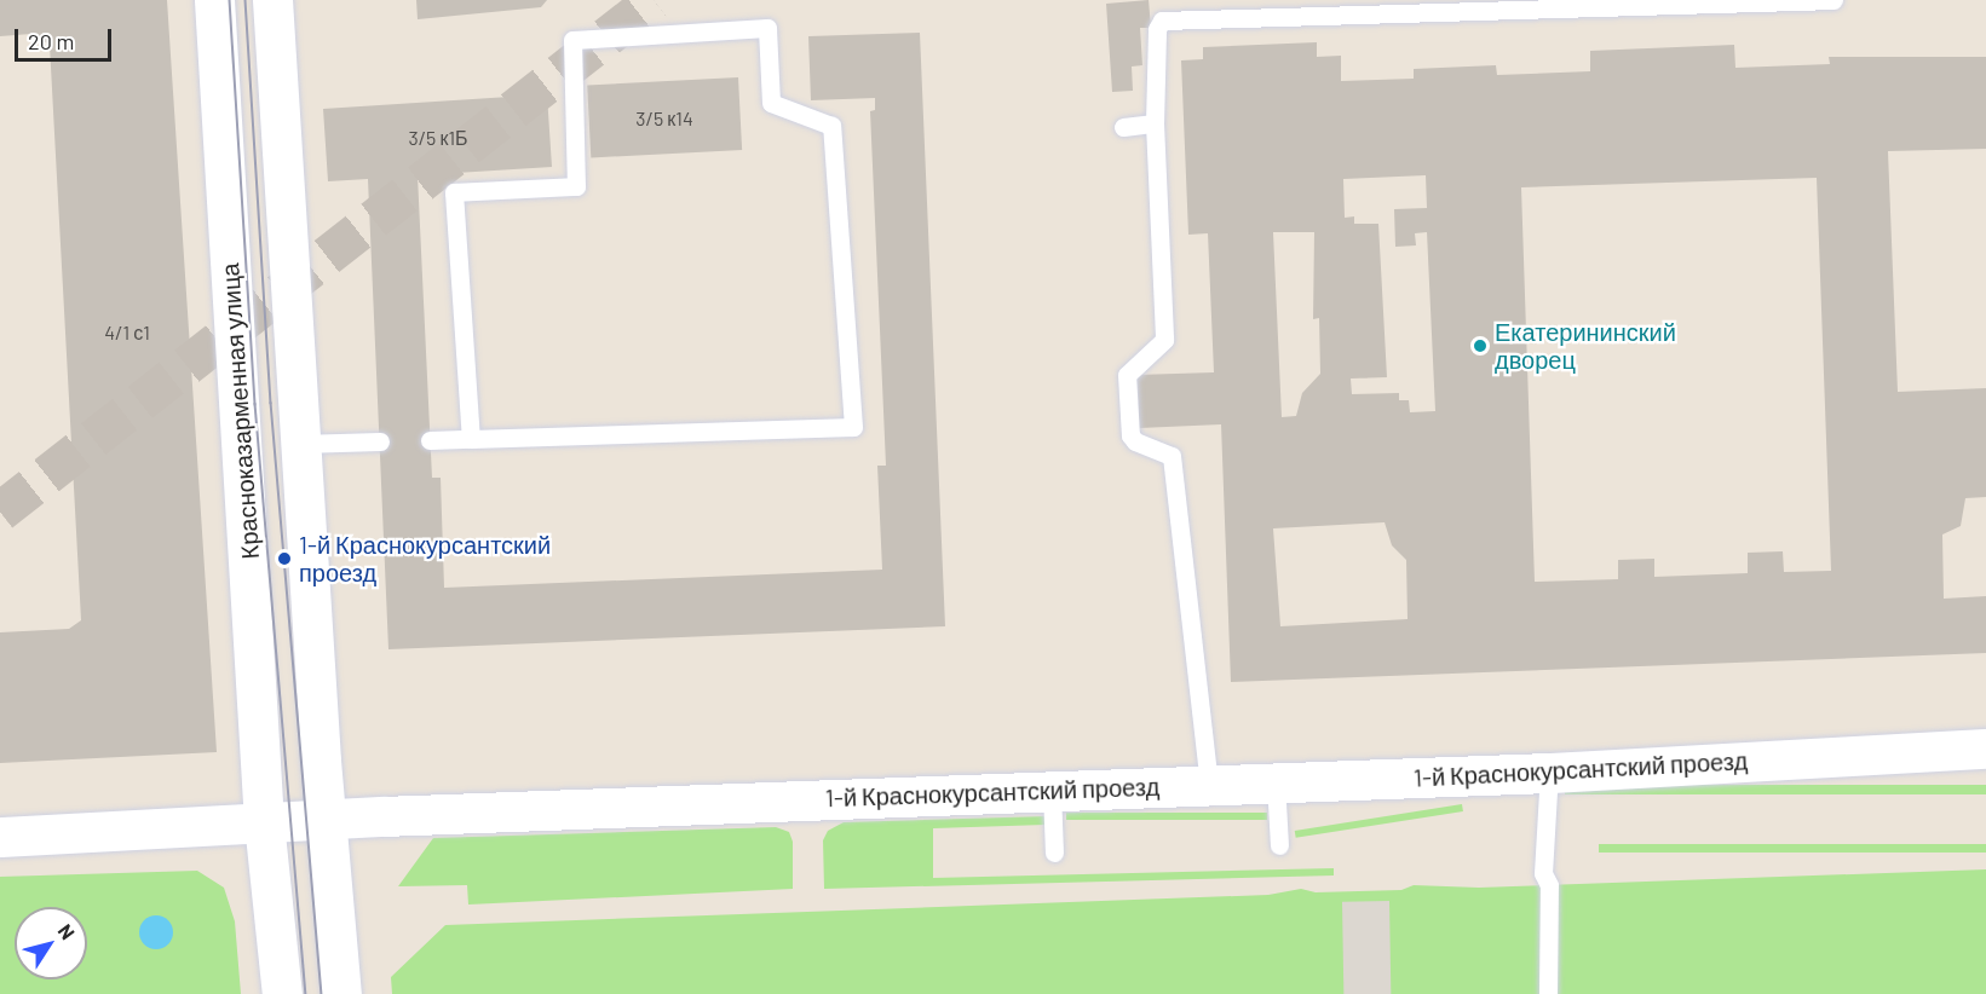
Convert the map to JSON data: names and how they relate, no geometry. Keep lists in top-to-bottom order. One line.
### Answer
{"streets":{"street":["Красноказарменная улица","1-й Краснокурсантский проезд"]},"crossings":[["Красноказарменная улица","1-й Краснокурсантский проезд"]],"places":["Екатерининский дворец","1-й Краснокурсантский проезд"],"house_numbers":["3/5 к14","3/5 к1Б","4/1 с1"],"scale_bar":"20 m","north":"top right"}
